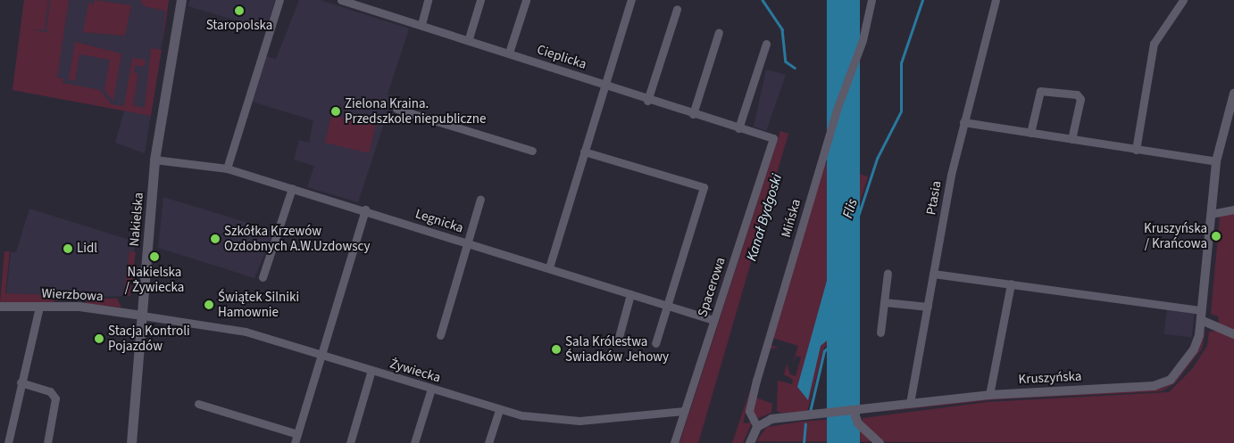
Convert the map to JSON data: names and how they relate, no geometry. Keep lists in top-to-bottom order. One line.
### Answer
{"streets":{"main road":["Nakielska"],"street":["Cieplicka","Ptasia","Mińska","Legnicka","Spacerowa","Wierzbowa","Żywiecka","Kruszyńska"]},"crossings":[["Cieplicka","Spacerowa"],["Ptasia","Kruszyńska"],["Mińska","Kruszyńska"],["Nakielska","Legnicka"],["Nakielska","Wierzbowa"],["Nakielska","Żywiecka"],["Legnicka","Spacerowa"],["Spacerowa","Żywiecka"],["Wierzbowa","Żywiecka"]],"water":["Flis","Kanał Bydgoski"],"places":["Staropolska","Zielona Kraina. Przedszkole niepubliczne","Kruszyńska / Krańcowa","Szkółka Krzewów Ozdobnych A.W.Uzdowscy","Lidl","Nakielska / Żywiecka","Świątek Silniki Hamownie","Stacja Kontroli Pojazdów","Sala Królestwa Świadków Jehowy"]}
